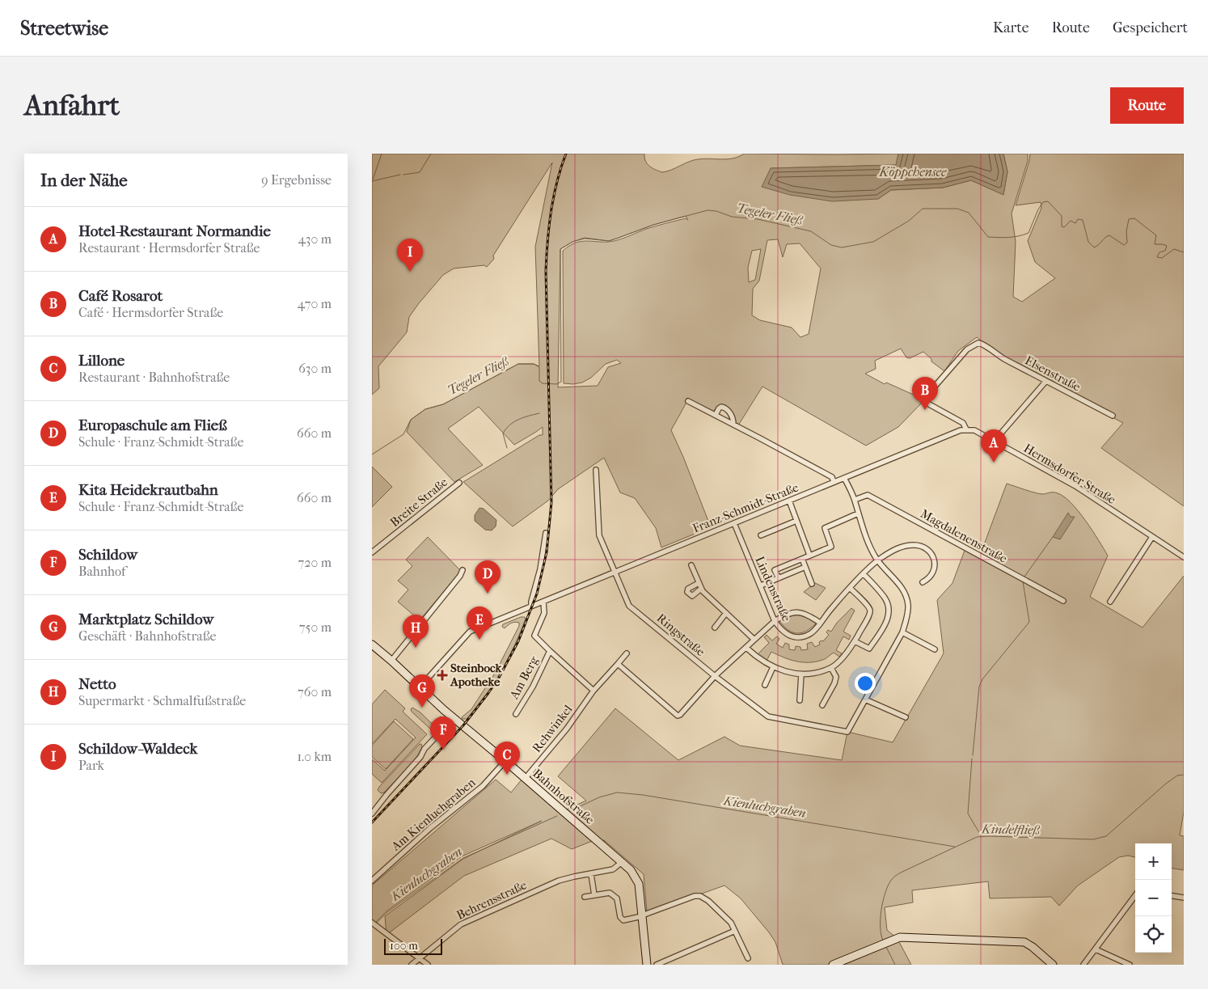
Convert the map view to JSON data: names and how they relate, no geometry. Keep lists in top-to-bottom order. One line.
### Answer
{"streets":{"street":["Elsenstraße","Hermsdorfer Straße","Breite Straße","Franz-Schmidt-Straße","Magdalenenstraße","Lindenstraße","Ringstraße","Am Berg","Rehwinkel","Bahnhofstraße","Am Kienluchgraben","Behrensstraße"]},"crossings":[["Elsenstraße","Hermsdorfer Straße"],["Hermsdorfer Straße","Franz-Schmidt-Straße"],["Franz-Schmidt-Straße","Lindenstraße"],["Franz-Schmidt-Straße","Ringstraße"],["Franz-Schmidt-Straße","Bahnhofstraße"],["Rehwinkel","Bahnhofstraße"],["Bahnhofstraße","Am Kienluchgraben"],["Bahnhofstraße","Behrensstraße"]],"water":["Köppchensee","Tegeler Fließ","Kienluchgraben","Kindelfließ"],"places":{"health":["Steinbock Apotheke"]},"scale_bar":"100 m","page":{"header":"Streetwise","nav":["Karte","Route","Gespeichert"],"buttons":"Route","title":"Anfahrt","heading":["In der Nähe","9 Ergebnisse"],"list":[{"mark":"A","name":"Hotel-Restaurant Normandie","note":"Restaurant · Hermsdorfer Straße","value":"430 m"},{"mark":"B","name":"Café Rosarot","note":"Café · Hermsdorfer Straße","value":"470 m"},{"mark":"C","name":"Lillone","note":"Restaurant · Bahnhofstraße","value":"630 m"},{"mark":"D","name":"Europaschule am Fließ","note":"Schule · Franz-Schmidt-Straße","value":"660 m"},{"mark":"E","name":"Kita Heidekrautbahn","note":"Schule · Franz-Schmidt-Straße","value":"660 m"},{"mark":"F","name":"Schildow","note":"Bahnhof","value":"720 m"},{"mark":"G","name":"Marktplatz Schildow","note":"Geschäft · Bahnhofstraße","value":"750 m"},{"mark":"H","name":"Netto","note":"Supermarkt · Schmalfußstraße","value":"760 m"},{"mark":"I","name":"Schildow-Waldeck","note":"Park","value":"1.0 km"}],"pins":["I","B","A","D","E","H","G","F","C"],"map_buttons":["+","−"],"scale":"100 m"}}
